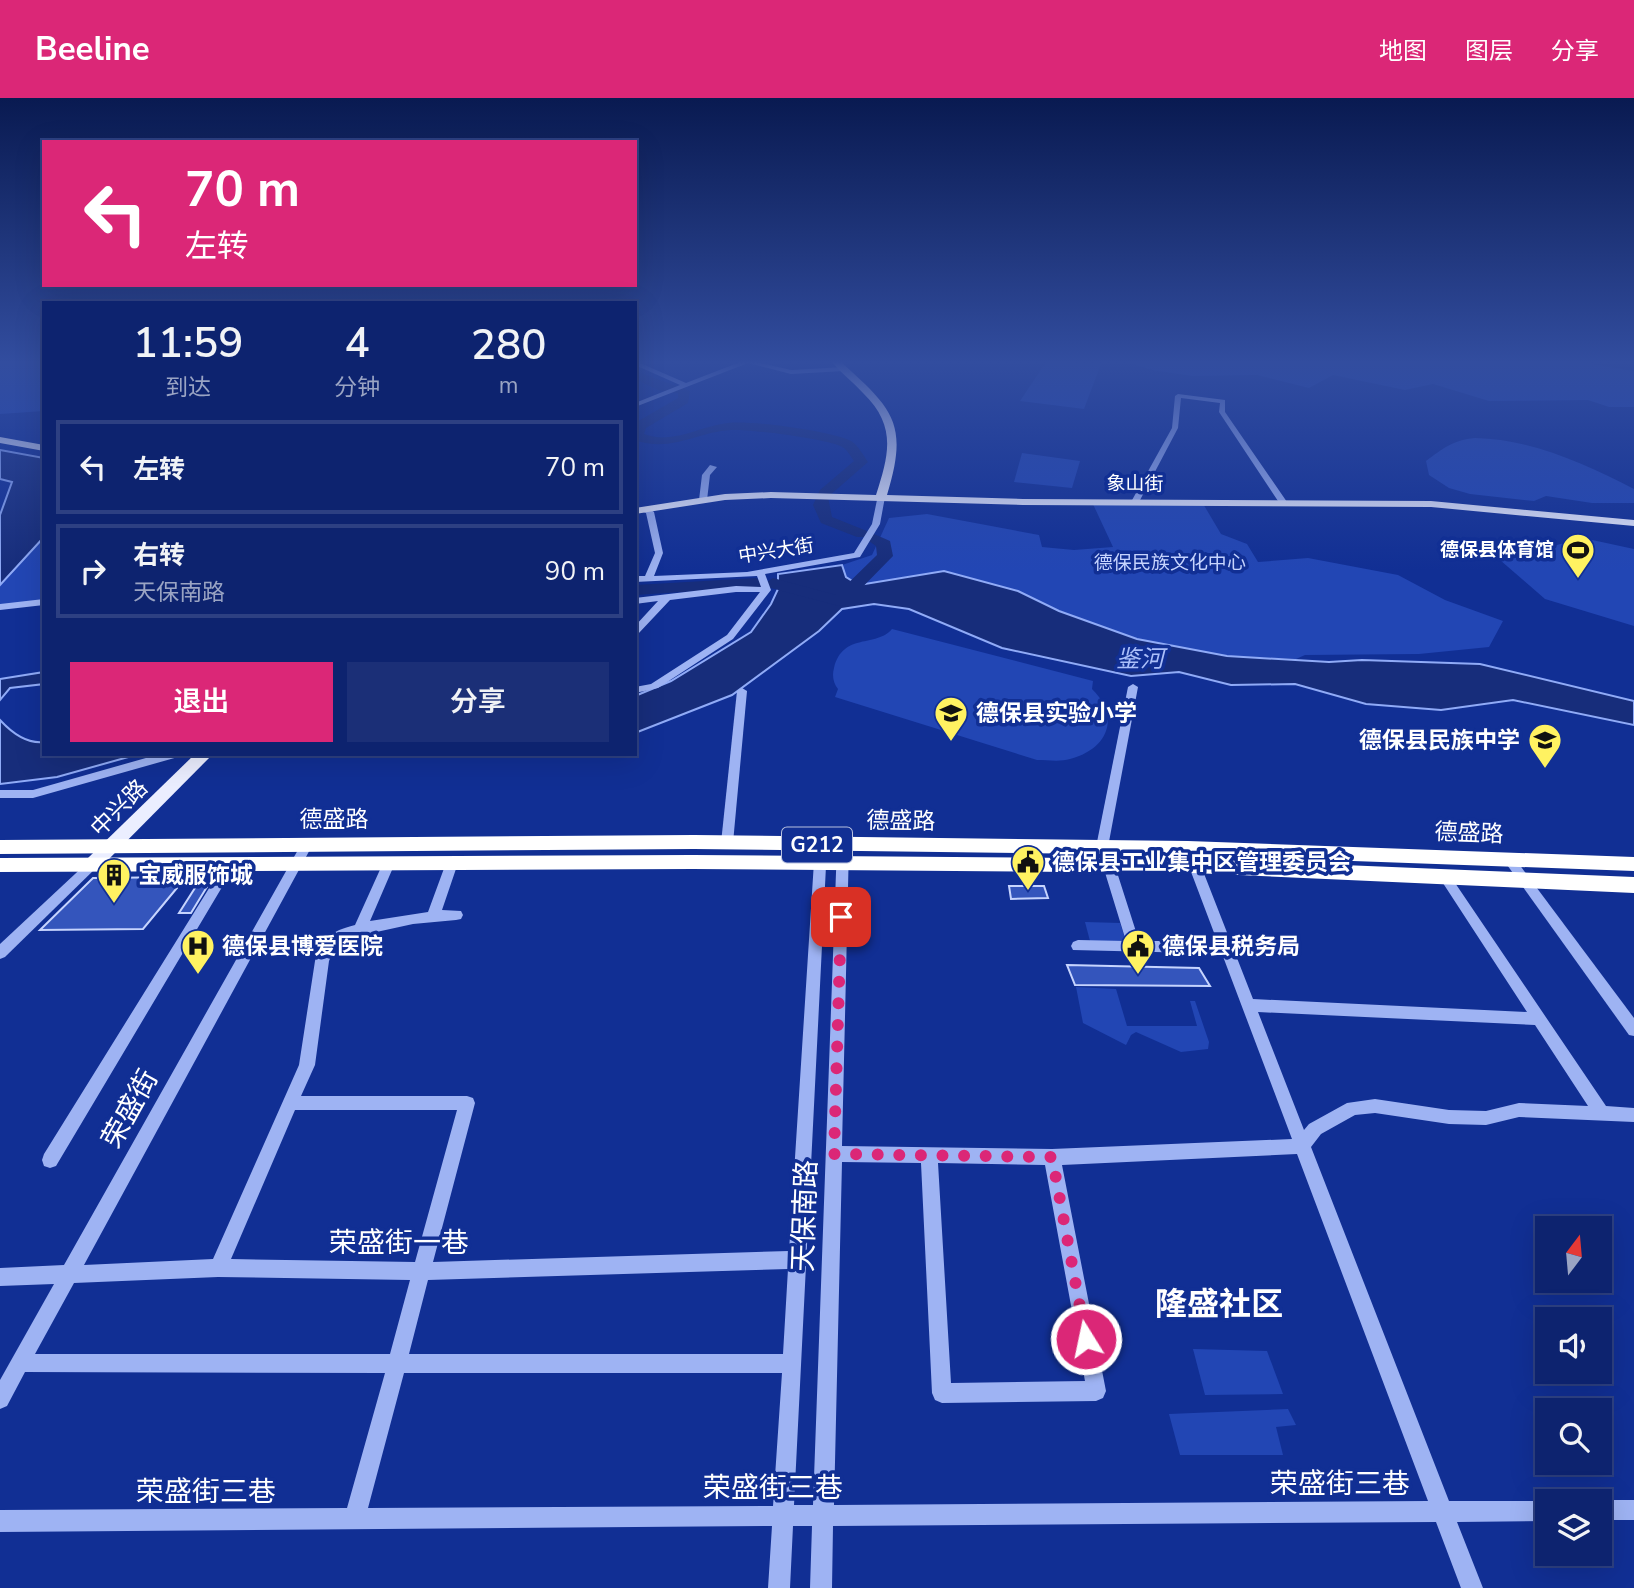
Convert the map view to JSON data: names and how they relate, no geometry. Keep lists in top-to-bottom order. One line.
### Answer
{"streets":{"highway":["德盛路","G212"],"main road":["象山街","中兴路"],"street":["中兴大街","荣盛街","天保南路","荣盛街一巷","荣盛街三巷"]},"crossings":[["象山街","中兴大街"],["中兴路","德盛路"],["中兴路","G212"],["德盛路","G212"],["德盛路","荣盛街"],["德盛路","天保南路"],["G212","荣盛街"],["G212","天保南路"],["荣盛街","荣盛街一巷"],["天保南路","荣盛街一巷"],["天保南路","荣盛街三巷"]],"districts":["隆盛社区"],"water":["鉴河"],"parks":["德保民族文化中心"],"places":{"sports":["德保县体育馆"],"school or university":["德保县实验小学","德保县民族中学"],"public building":["德保县工业集中区管理委员会","德保县税务局"],"building":["宝威服饰城"],"hospital":["德保县博爱医院"]},"north":"top","page":{"header":"Beeline","nav":["地图","图层","分享"],"turn":["70 m","左转"],"eta":["11:59","到达","4","分钟","280","m"],"list":[{"name":"左转","value":"70 m"},{"name":"右转","note":"天保南路","value":"90 m"}],"buttons":["退出","分享"]}}
